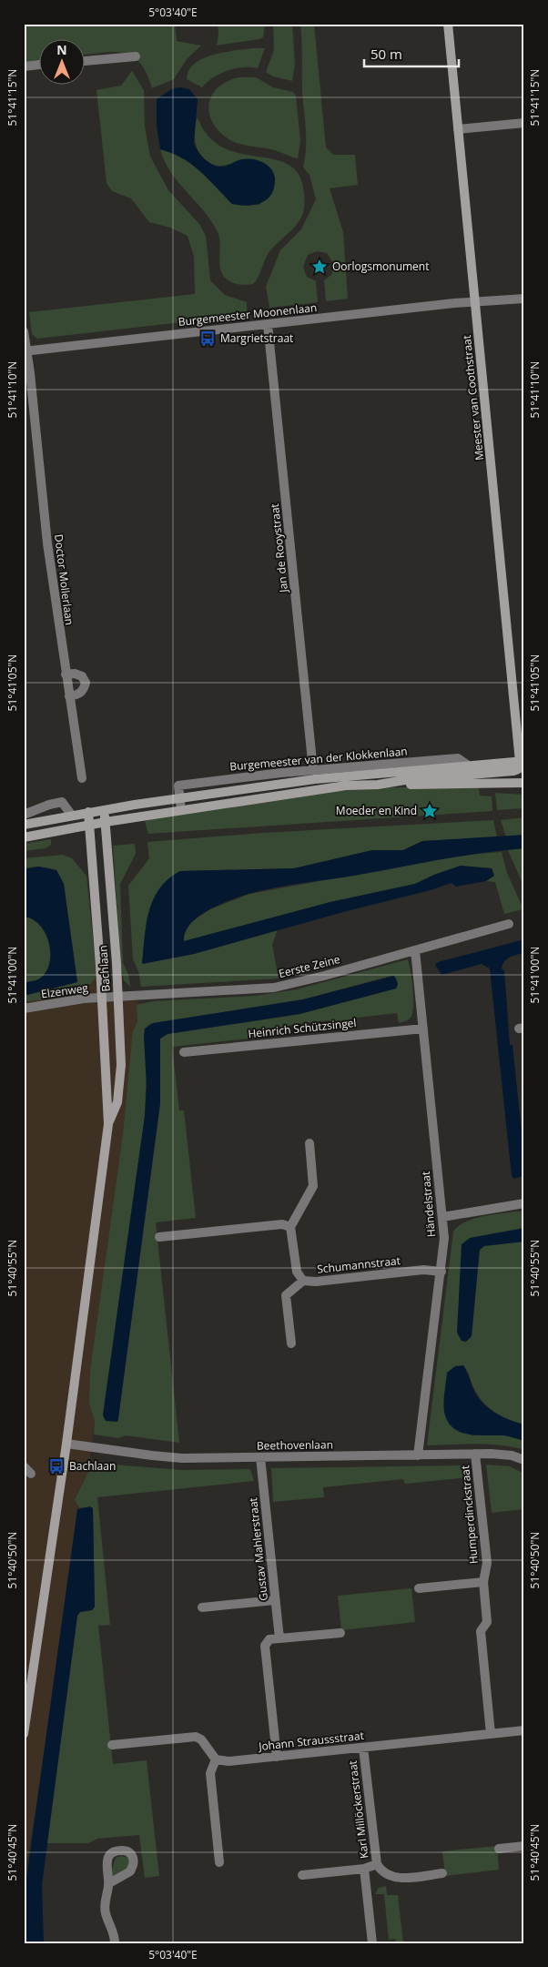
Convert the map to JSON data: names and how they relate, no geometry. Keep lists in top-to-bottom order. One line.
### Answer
{"streets":{"main road":["Meester van Coothstraat","Burgemeester van der Klokkenlaan","Bachlaan"],"street":["Burgemeester Moonenlaan","Jan de Rooystraat","Doctor Mollerlaan","Eerste Zeine","Elzenweg","Heinrich Schützsingel","Händelstraat","Schumannstraat","Beethovenlaan","Humperdinckstraat","Gustav Mahlerstraat","Johann Straussstraat","Karl Millöckerstraat"]},"crossings":[["Burgemeester Moonenlaan","Meester van Coothstraat"],["Burgemeester Moonenlaan","Jan de Rooystraat"],["Burgemeester Moonenlaan","Doctor Mollerlaan"],["Meester van Coothstraat","Burgemeester van der Klokkenlaan"],["Jan de Rooystraat","Burgemeester van der Klokkenlaan"],["Burgemeester van der Klokkenlaan","Bachlaan"],["Eerste Zeine","Bachlaan"],["Eerste Zeine","Elzenweg"],["Eerste Zeine","Händelstraat"],["Bachlaan","Elzenweg"],["Bachlaan","Beethovenlaan"],["Heinrich Schützsingel","Händelstraat"],["Händelstraat","Schumannstraat"],["Händelstraat","Beethovenlaan"],["Beethovenlaan","Humperdinckstraat"],["Beethovenlaan","Gustav Mahlerstraat"],["Humperdinckstraat","Johann Straussstraat"],["Gustav Mahlerstraat","Johann Straussstraat"],["Johann Straussstraat","Karl Millöckerstraat"]],"places":{"place":["Oorlogsmonument","Moeder en Kind"],"bus stop":["Margrietstraat","Bachlaan"]},"scale_bar":"50 m","north":"top","coordinates":["5°03'40\"E","51°41'15\"N","51°41'10\"N","51°41'05\"N","51°41'00\"N","51°40'55\"N","51°40'50\"N","51°40'45\"N"]}
